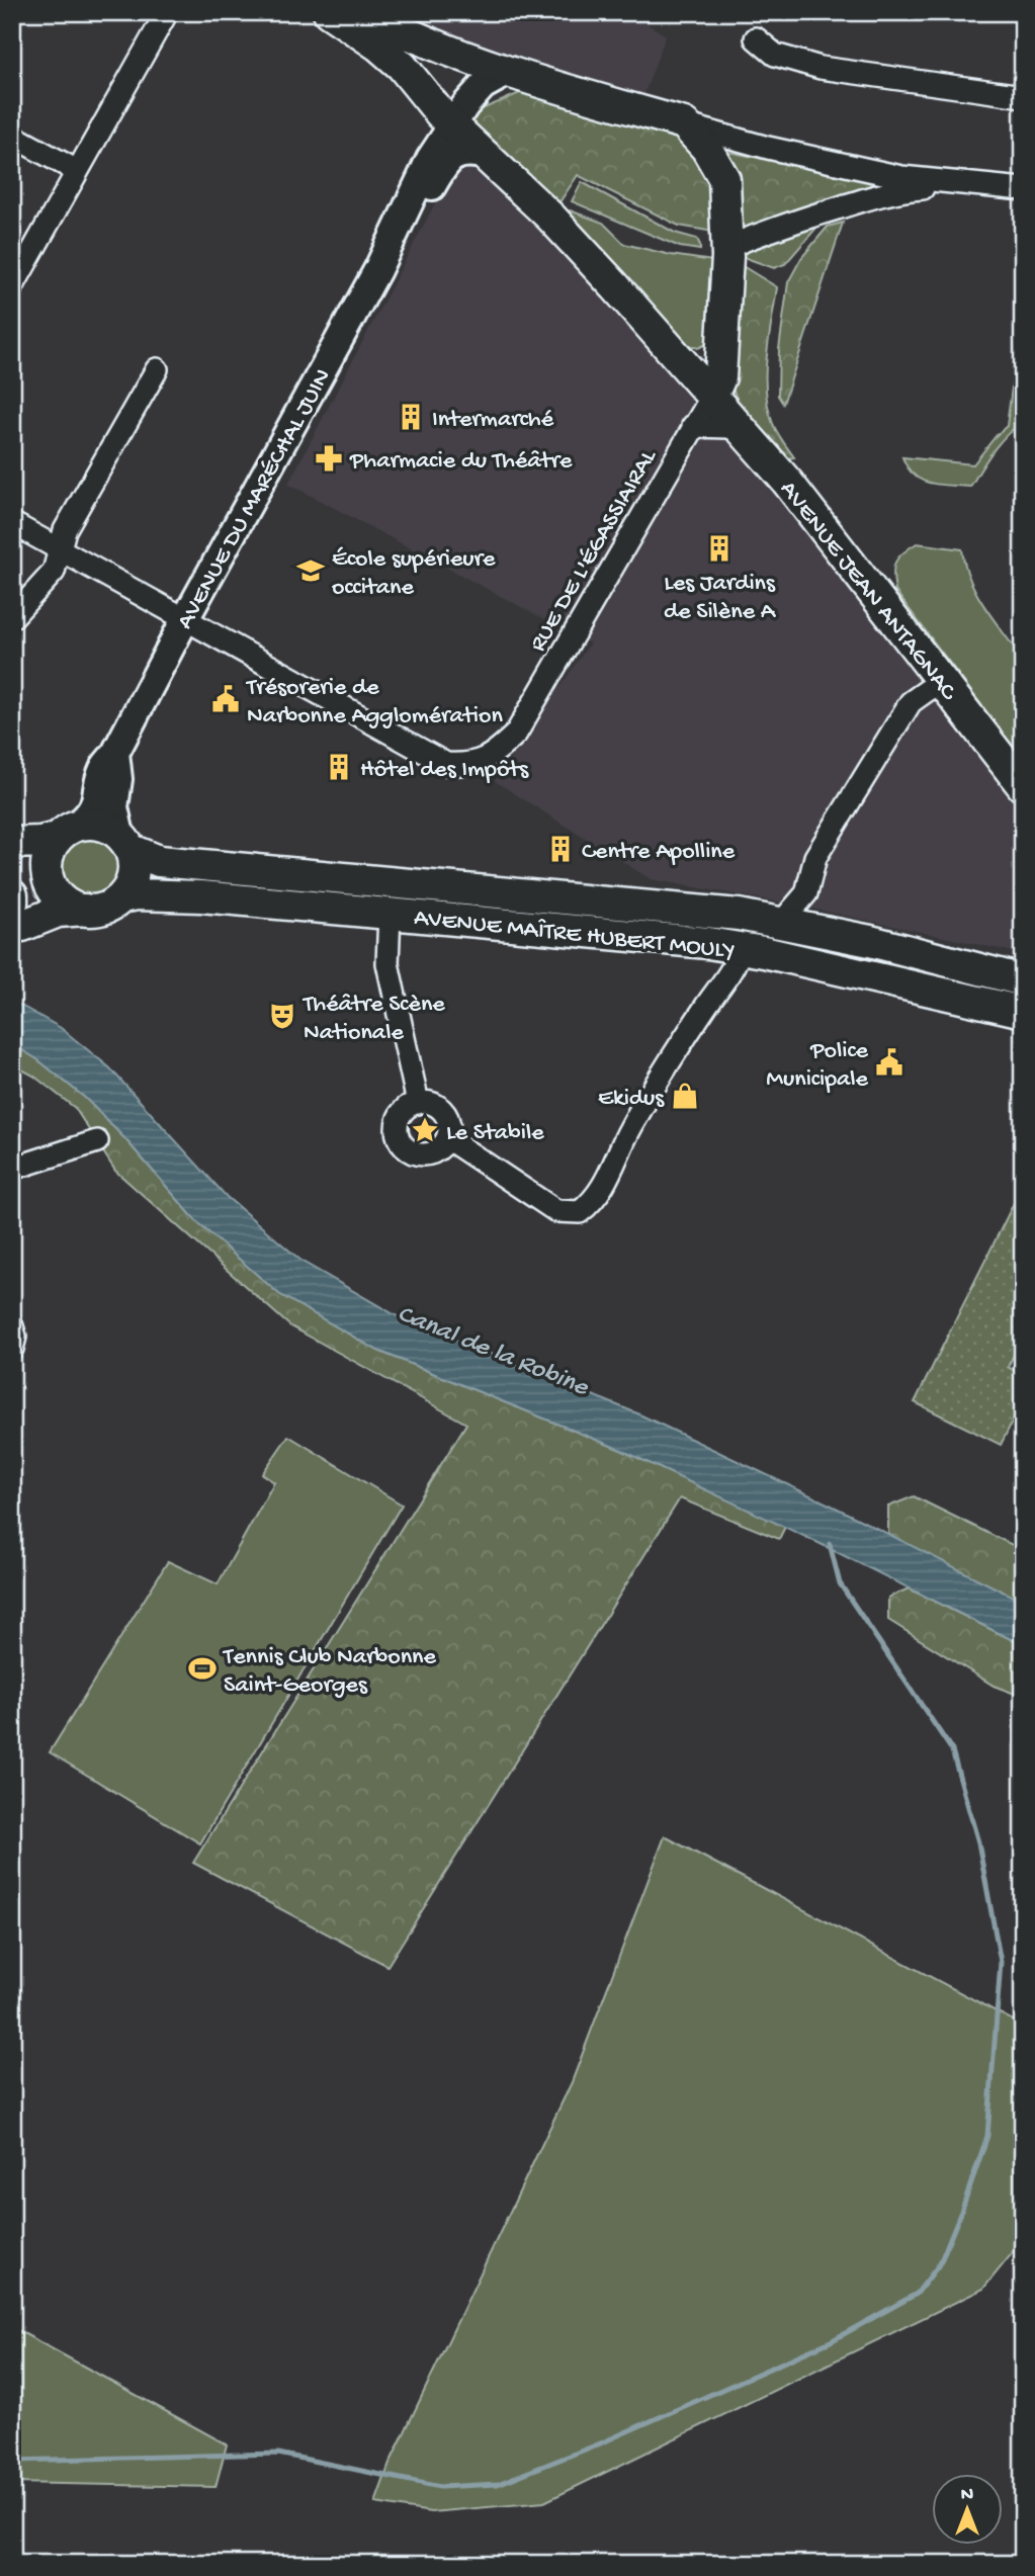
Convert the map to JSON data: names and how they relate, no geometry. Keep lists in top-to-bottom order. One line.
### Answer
{"streets":{"main road":["AVENUE JEAN ANTAGNAC","AVENUE MAÎTRE HUBERT MOULY"],"street":["AVENUE DU MARÉCHAL JUIN","RUE DE L'ÉGASSIAIRAL"]},"crossings":[["AVENUE DU MARÉCHAL JUIN","RUE DE L'ÉGASSIAIRAL"],["AVENUE DU MARÉCHAL JUIN","AVENUE JEAN ANTAGNAC"],["AVENUE DU MARÉCHAL JUIN","AVENUE MAÎTRE HUBERT MOULY"],["RUE DE L'ÉGASSIAIRAL","AVENUE JEAN ANTAGNAC"]],"water":["Canal de la Robine"],"places":{"building":["Intermarché","Les Jardins de Silène A","Hôtel des Impôts","Centre Apolline"],"pharmacy":["Pharmacie du Théâtre"],"school or university":["École supérieure occitane"],"public building":["Trésorerie de Narbonne Agglomération","Police Municipale"],"theatre":["Théâtre Scène Nationale"],"shop":["Ekidus"],"place":["Le Stabile"],"sports":["Tennis Club Narbonne Saint-Georges"]},"north":"top"}
